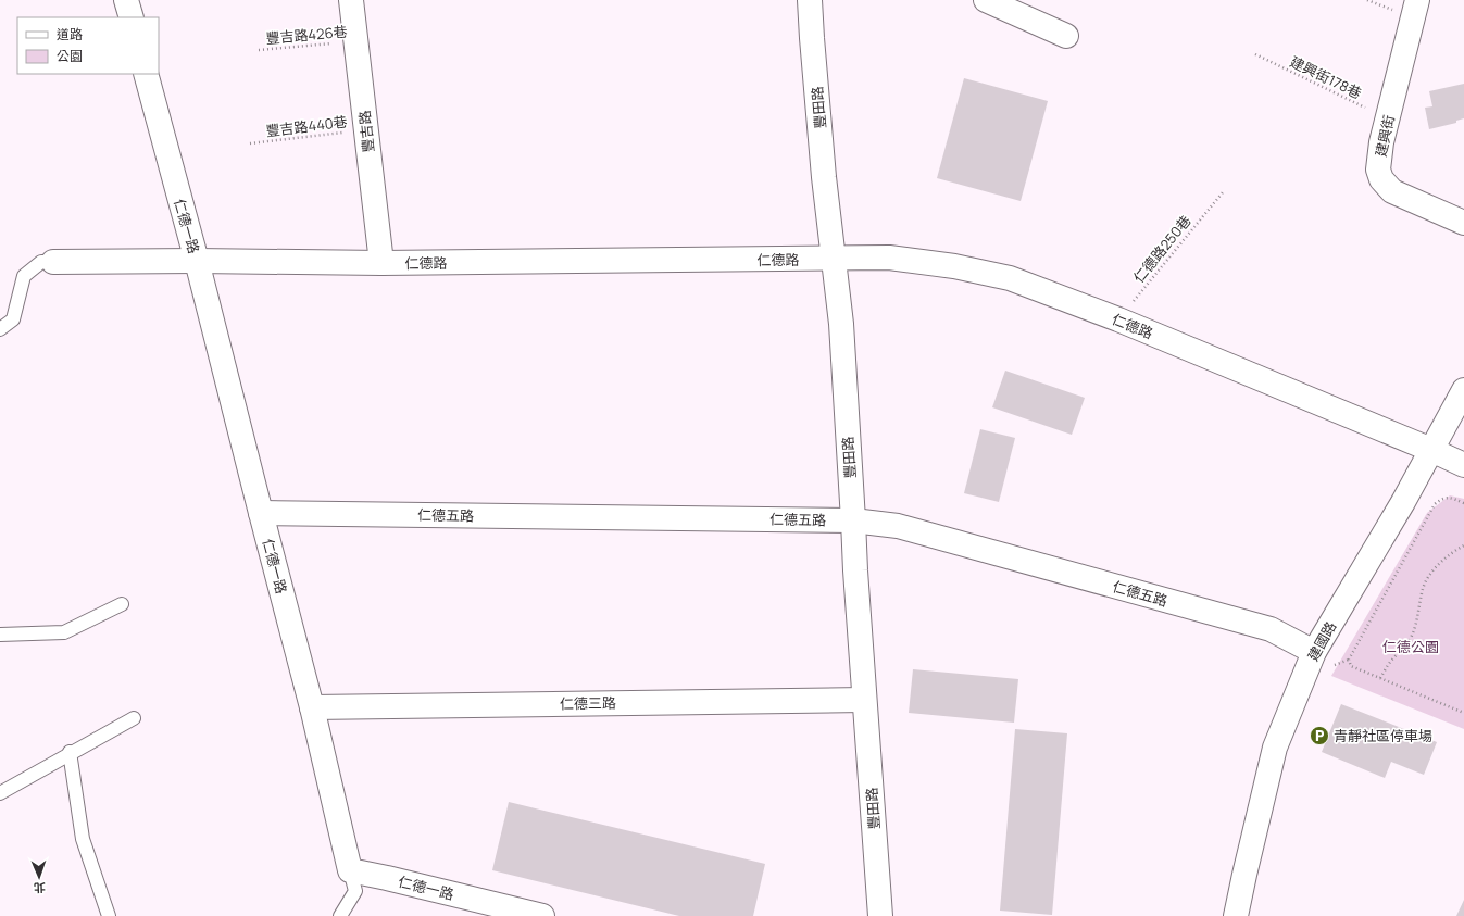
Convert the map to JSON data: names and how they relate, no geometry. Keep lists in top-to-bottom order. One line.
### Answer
{"streets":{"street":["豐田路","豐吉路","建興街","仁德一路","仁德路","仁德五路","建國路","仁德三路"],"path":["豐吉路426巷","建興街178巷","豐吉路440巷","仁德路250巷"]},"crossings":[["豐吉路426巷","豐吉路"],["建興街178巷","建興街"],["豐田路","仁德路"],["豐田路","仁德五路"],["豐田路","仁德三路"],["豐吉路440巷","豐吉路"],["豐吉路","仁德路"],["仁德一路","仁德路"],["仁德一路","仁德五路"],["仁德一路","仁德三路"],["仁德路250巷","仁德路"],["仁德路","建國路"],["仁德五路","建國路"]],"parks":["仁德公園"],"places":{"parking":["青靜社區停車場"]},"legend":["道路","公園"],"north":"bottom"}
